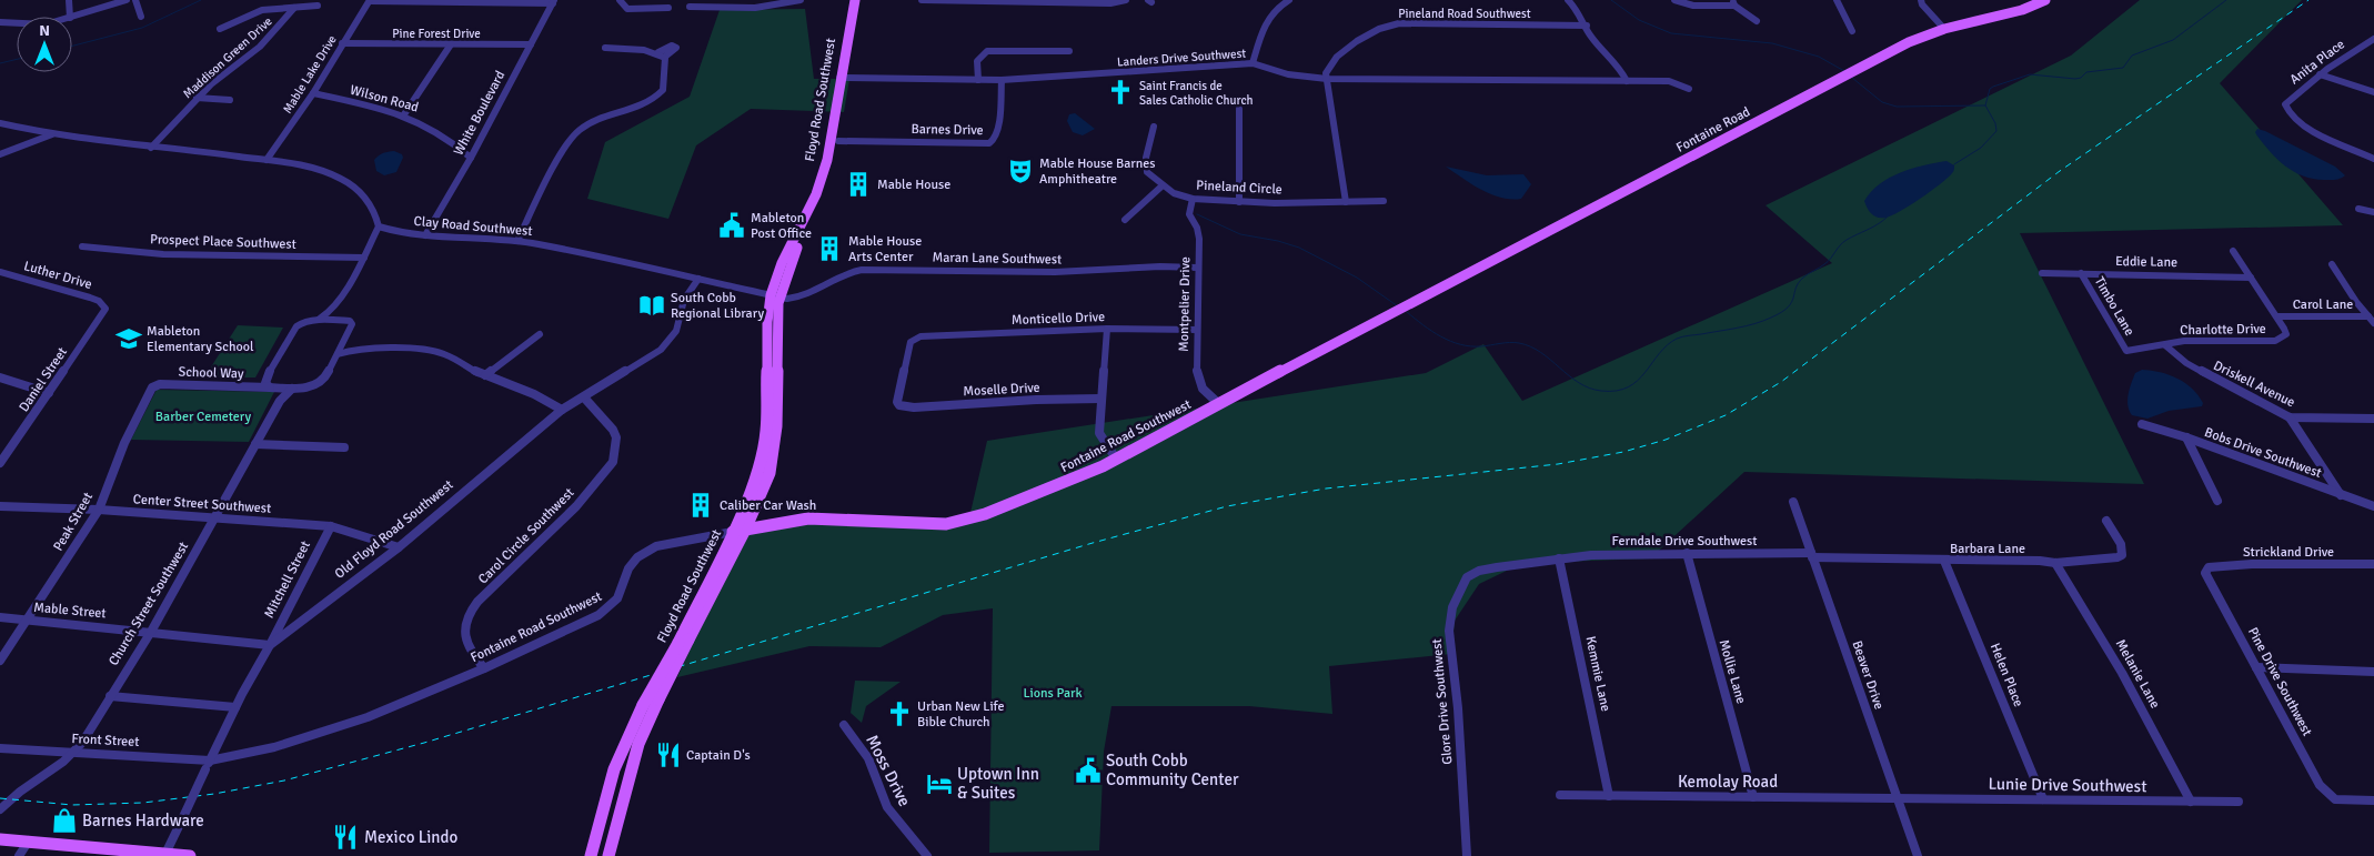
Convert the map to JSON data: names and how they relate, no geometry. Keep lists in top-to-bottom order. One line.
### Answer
{"streets":{"main road":["Floyd Road Southwest","Fontaine Road","Fontaine Road Southwest"],"street":["Pineland Road Southwest","Pine Forest Drive","Maddison Green Drive","Landers Drive Southwest","Anita Place","Mable Lake Drive","Wilson Road","White Boulevard","Barnes Drive","Pineland Circle","Clay Road Southwest","Prospect Place Southwest","Maran Lane Southwest","Eddie Lane","Luther Drive","Montpelier Drive","Carol Lane","Timbo Lane","Monticello Drive","Charlotte Drive","School Way","Daniel Street","Driskell Avenue","Moselle Drive","Bobs Drive Southwest","Center Street Southwest","Peak Street","Old Floyd Road Southwest","Carol Circle Southwest","Ferndale Drive Southwest","Barbara Lane","Strickland Drive","Mitchell Street","Church Street Southwest","Mable Street","Mollie Lane","Kemmie Lane","Melanie Lane","Beaver Drive","Helen Place","Pine Drive Southwest","Glore Drive Southwest","Front Street","Moss Drive","Kemolay Road","Lunie Drive Southwest"]},"crossings":[["Pineland Road Southwest","Landers Drive Southwest"],["Pine Forest Drive","Mable Lake Drive"],["Pine Forest Drive","White Boulevard"],["Landers Drive Southwest","Floyd Road Southwest"],["Landers Drive Southwest","Barnes Drive"],["Mable Lake Drive","Wilson Road"],["Wilson Road","White Boulevard"],["Floyd Road Southwest","Barnes Drive"],["Floyd Road Southwest","Clay Road Southwest"],["Floyd Road Southwest","Maran Lane Southwest"],["Floyd Road Southwest","Fontaine Road Southwest"],["White Boulevard","Clay Road Southwest"],["Fontaine Road","Fontaine Road Southwest"],["Pineland Circle","Montpelier Drive"],["Clay Road Southwest","Maran Lane Southwest"],["Clay Road Southwest","Old Floyd Road Southwest"],["Maran Lane Southwest","Montpelier Drive"],["Eddie Lane","Timbo Lane"],["Eddie Lane","Charlotte Drive"],["Luther Drive","Daniel Street"],["Montpelier Drive","Monticello Drive"],["Montpelier Drive","Fontaine Road Southwest"],["Carol Lane","Charlotte Drive"],["Timbo Lane","Charlotte Drive"],["Monticello Drive","Moselle Drive"],["Charlotte Drive","Driskell Avenue"],["School Way","Peak Street"],["Fontaine Road Southwest","Old Floyd Road Southwest"],["Fontaine Road Southwest","Carol Circle Southwest"],["Fontaine Road Southwest","Front Street"],["Center Street Southwest","Peak Street"],["Center Street Southwest","Old Floyd Road Southwest"],["Center Street Southwest","Mitchell Street"],["Center Street Southwest","Church Street Southwest"],["Peak Street","Mable Street"],["Old Floyd Road Southwest","Carol Circle Southwest"],["Old Floyd Road Southwest","Mitchell Street"],["Old Floyd Road Southwest","Mable Street"],["Old Floyd Road Southwest","Front Street"],["Ferndale Drive Southwest","Barbara Lane"],["Ferndale Drive Southwest","Mollie Lane"],["Ferndale Drive Southwest","Kemmie Lane"],["Ferndale Drive Southwest","Beaver Drive"],["Ferndale Drive Southwest","Glore Drive Southwest"],["Barbara Lane","Melanie Lane"],["Barbara Lane","Beaver Drive"],["Barbara Lane","Helen Place"],["Strickland Drive","Pine Drive Southwest"],["Mitchell Street","Mable Street"],["Church Street Southwest","Mable Street"],["Church Street Southwest","Front Street"],["Mollie Lane","Kemolay Road"],["Kemmie Lane","Glore Drive Southwest"],["Kemmie Lane","Kemolay Road"],["Melanie Lane","Lunie Drive Southwest"],["Beaver Drive","Kemolay Road"],["Beaver Drive","Lunie Drive Southwest"],["Helen Place","Lunie Drive Southwest"],["Kemolay Road","Lunie Drive Southwest"]],"parks":["Barber Cemetery","Lions Park"],"places":{"church":["Saint Francis de Sales Catholic Church","Urban New Life Bible Church"],"theatre":["Mable House Barnes Amphitheatre"],"building":["Mable House","Mable House Arts Center","Caliber Car Wash"],"public building":["Mableton Post Office","South Cobb Community Center"],"library":["South Cobb Regional Library"],"school or university":["Mableton Elementary School"],"restaurant":["Captain D's","Mexico Lindo"],"hotel":["Uptown Inn & Suites"],"shop":["Barnes Hardware"]},"north":"top"}
